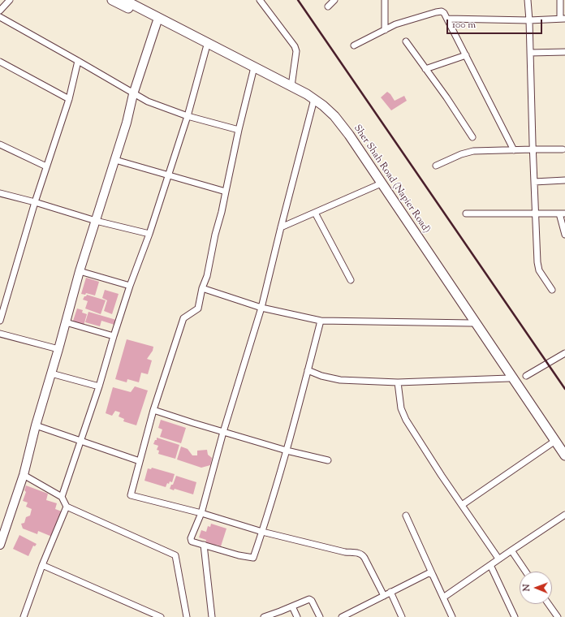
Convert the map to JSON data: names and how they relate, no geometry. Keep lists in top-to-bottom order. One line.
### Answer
{"streets":{"main road":["Sher Shah Road (Napier Road)"]},"scale_bar":"100 m","north":"left"}
